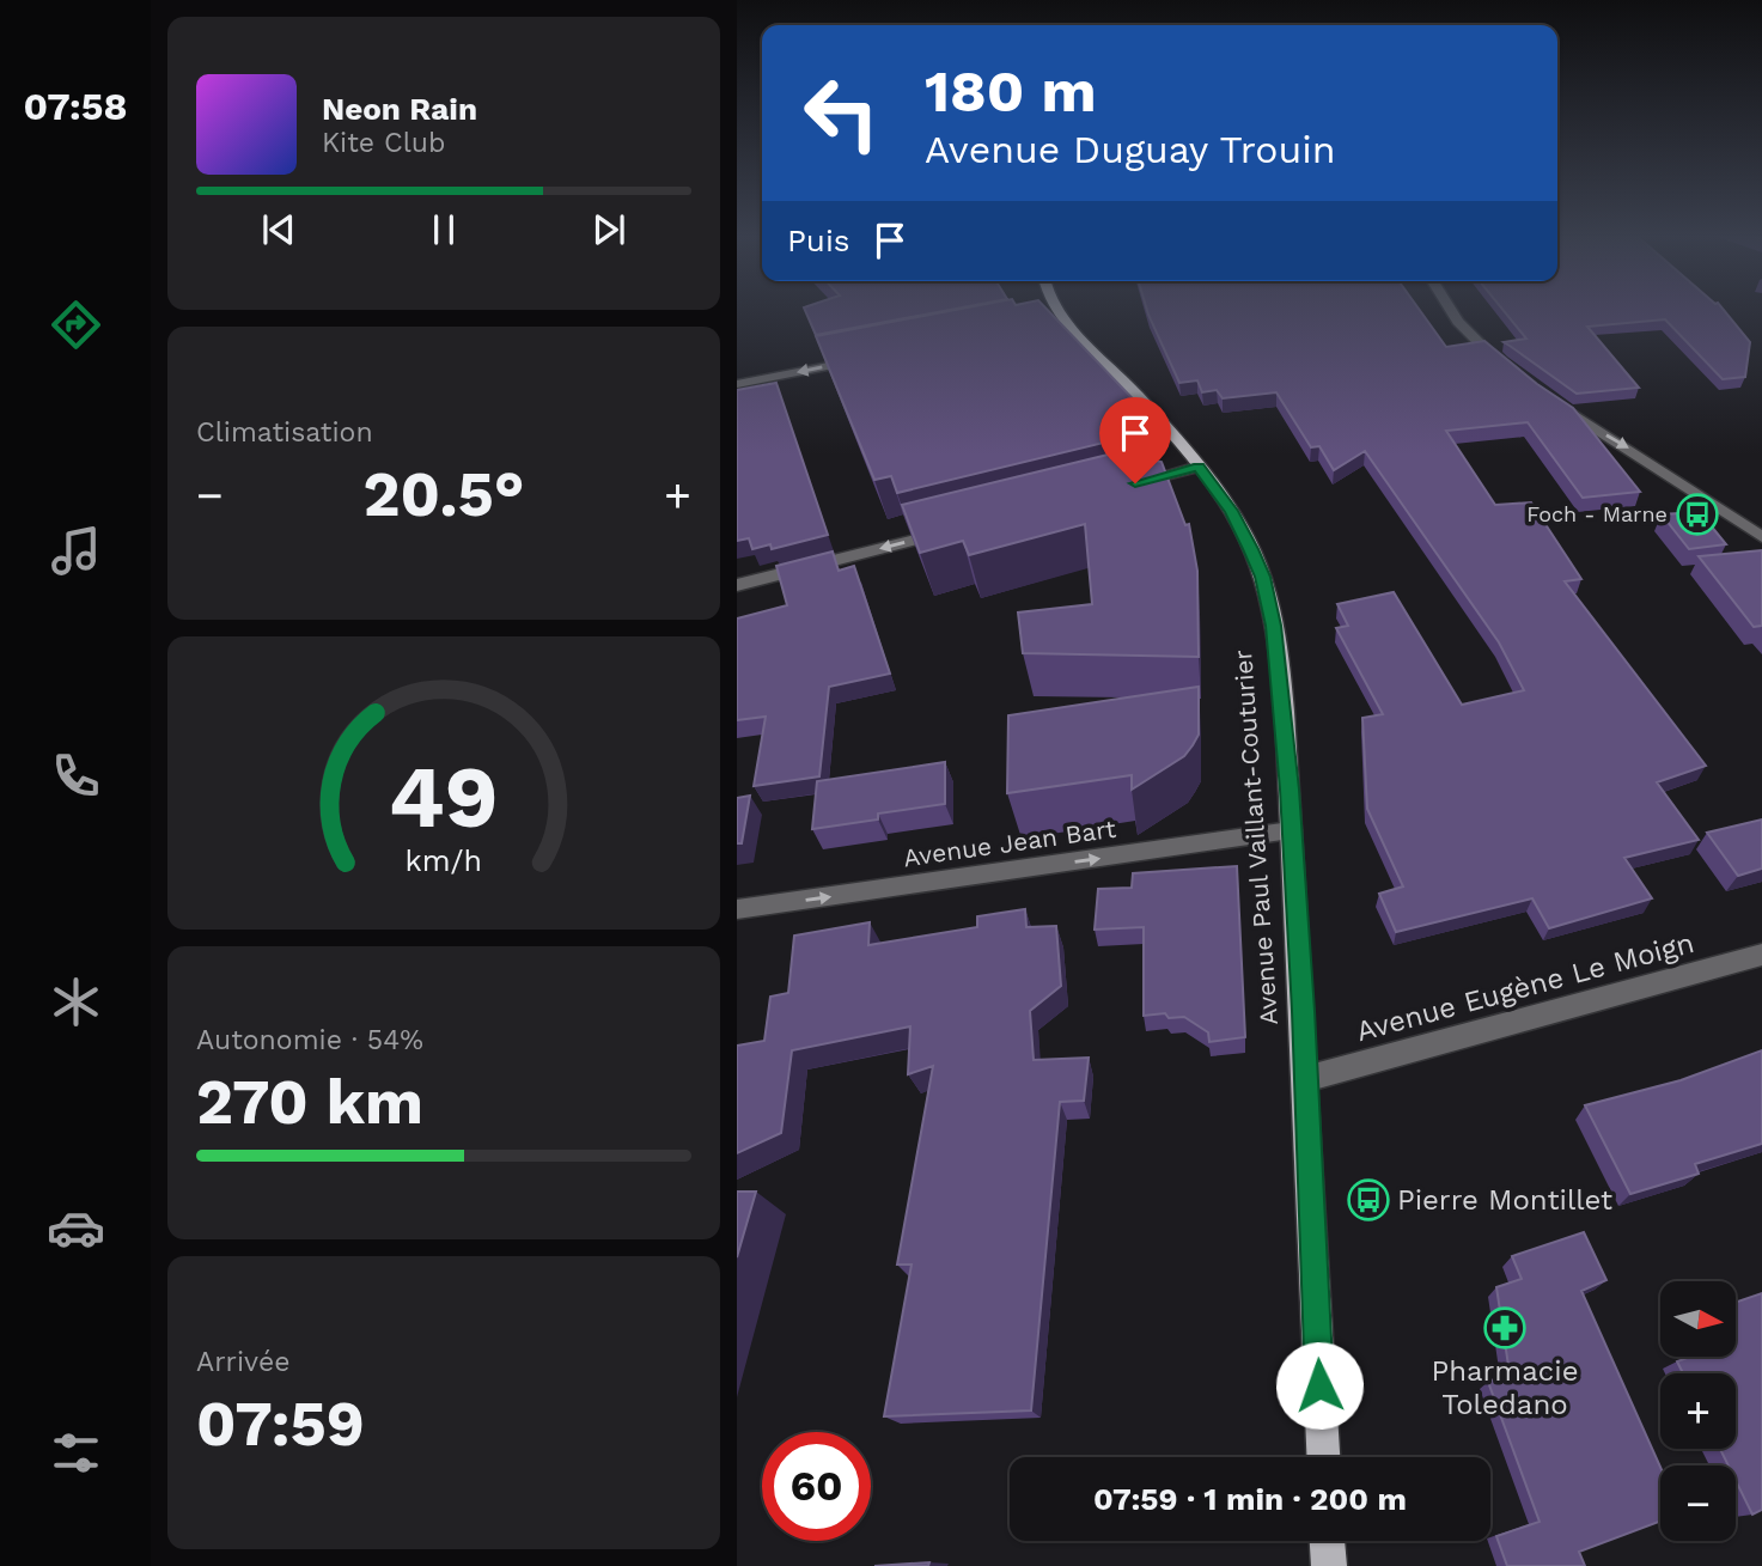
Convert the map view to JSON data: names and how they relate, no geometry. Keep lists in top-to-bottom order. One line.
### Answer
{"streets":{"main road":["Avenue Paul Vaillant-Couturier"],"street":["Avenue Jean Bart","Avenue Eugène Le Moign"]},"crossings":[["Avenue Paul Vaillant-Couturier","Avenue Jean Bart"],["Avenue Paul Vaillant-Couturier","Avenue Eugène Le Moign"]],"one_way":["Avenue Jean Bart"],"places":{"bus stop":["Foch - Marne","Pierre Montillet"],"pharmacy":["Pharmacie Toledano"]},"north":"right","page":{"tabs":"07:58","turn":["180 m","Avenue Duguay Trouin"],"song":["Neon Rain","Kite Club"],"then":"Puis","tile":["Climatisation",["Autonomie · 54%","270 km"],["Arrivée","07:59"]],"heat":["−","20.5°","+"],"map_buttons":["+","−"],"limit":"60","trip":"07:59 · 1 min · 200 m","gauge":["49","km/h"]}}
